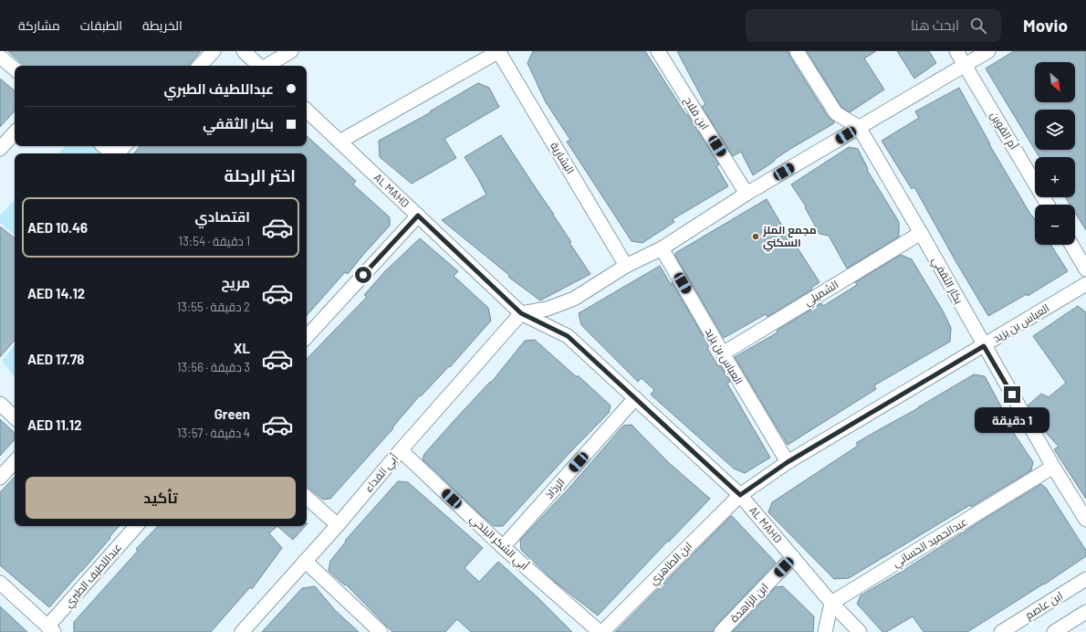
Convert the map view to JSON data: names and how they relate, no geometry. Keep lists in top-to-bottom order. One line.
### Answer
{"streets":{"street":["ابن فلاح","أم القوين","البشارية","AL MAHD","بكار الثقفي","الشميلي","العباس بن يزيد","أبي الفداء","الرذاذ","أبي الشكر البلخي","عبدالحميد الحساني","ابن الطاهري","عبداللطيف الطبري","ابن الزاهدة","ابن عاصم"]},"crossings":[["AL MAHD","العباس بن يزيد"],["AL MAHD","أبي الفداء"],["AL MAHD","الرذاذ"],["AL MAHD","عبدالحميد الحساني"],["AL MAHD","ابن الطاهري"],["AL MAHD","ابن الزاهدة"],["بكار الثقفي","الشميلي"],["بكار الثقفي","العباس بن يزيد"],["بكار الثقفي","عبدالحميد الحساني"],["الشميلي","العباس بن يزيد"],["العباس بن يزيد","ابن الطاهري"],["أبي الفداء","أبي الشكر البلخي"],["الرذاذ","أبي الشكر البلخي"],["أبي الشكر البلخي","ابن الطاهري"]],"places":["مجمع الملز السكني"],"north":"bottom right","page":{"header":"Movio","search":"ابحث هنا","nav":["الخريطة","الطبقات","مشاركة"],"map_buttons":["+","−"],"banner":["عبداللطيف الطبري","بكار الثقفي"],"heading":"اختر الرحلة","list":[{"name":"اقتصادي","note":"1 دقيقة · 13:54","value":"AED 10.46"},{"name":"مريح","note":"2 دقيقة · 13:55","value":"AED 14.12"},{"name":"XL","note":"3 دقيقة · 13:56","value":"AED 17.78"},{"name":"Green","note":"4 دقيقة · 13:57","value":"AED 11.12"}],"bubble":"1 دقيقة","buttons":"تأكيد"}}
